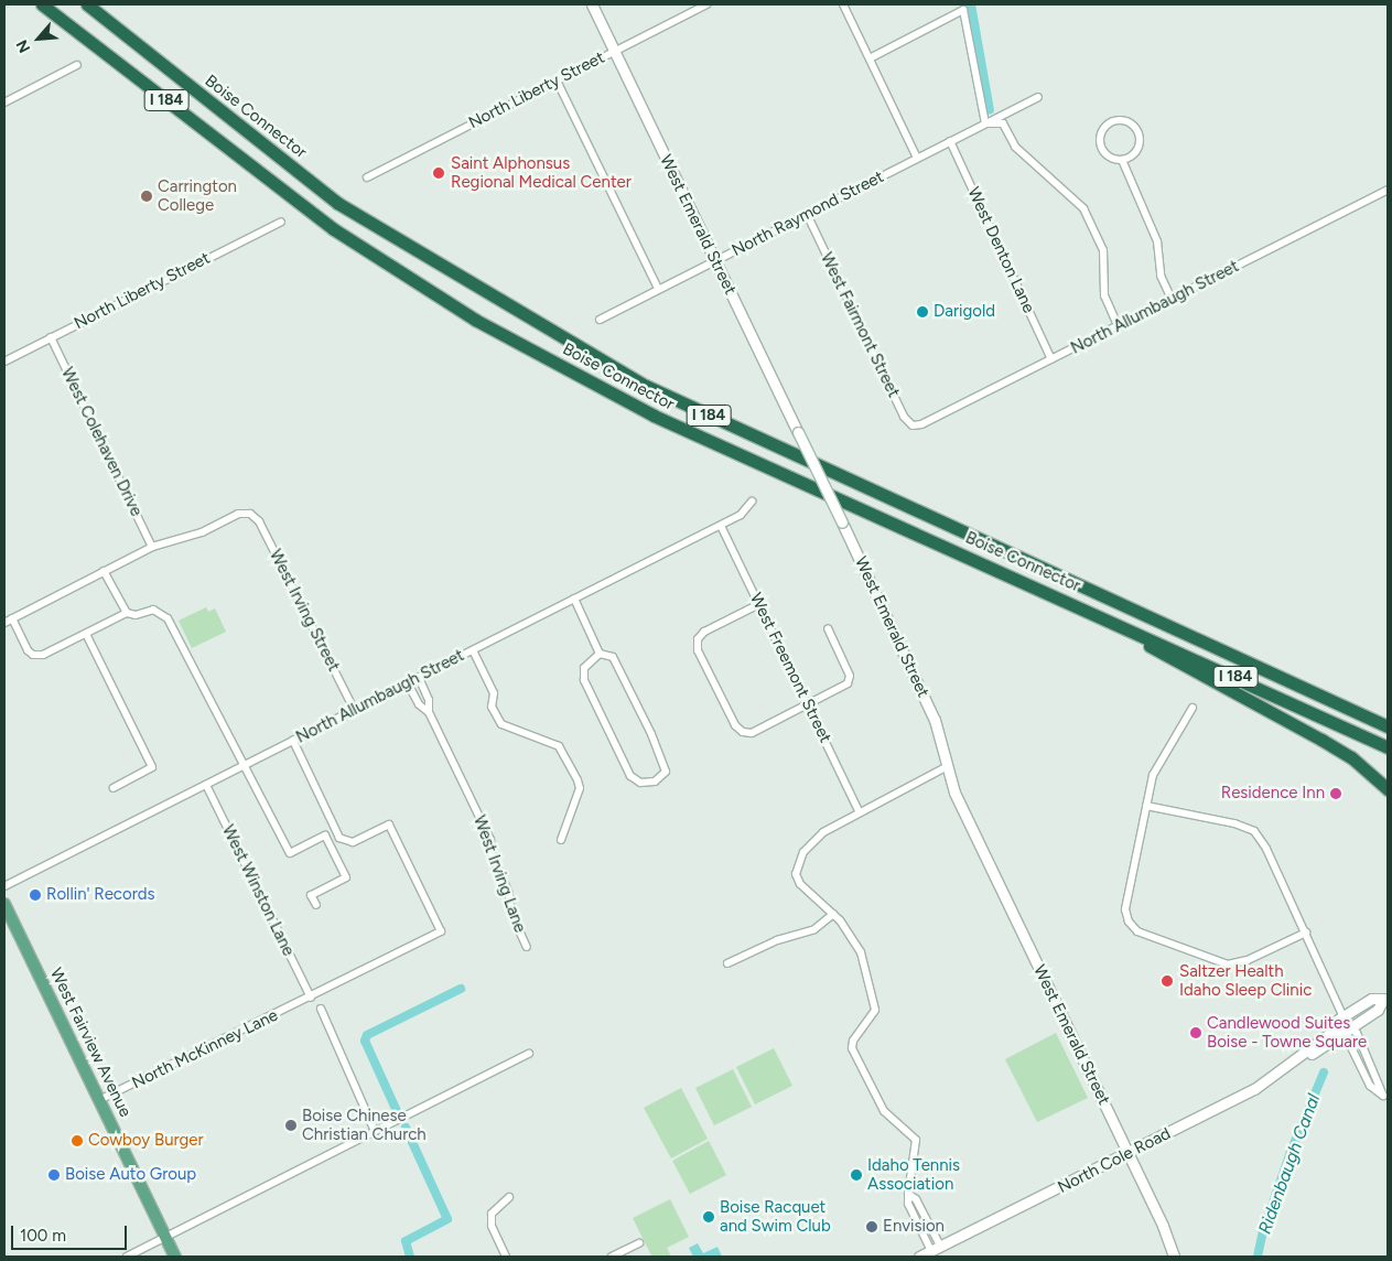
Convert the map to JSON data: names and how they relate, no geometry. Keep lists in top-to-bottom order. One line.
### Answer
{"streets":{"highway":["I 184","Boise Connector"],"main road":["West Emerald Street","West Fairview Avenue","North Cole Road"],"street":["North Liberty Street","North Raymond Street","West Denton Lane","North Allumbaugh Street","West Fairmont Street","West Colehaven Drive","West Irving Street","West Freemont Street","West Irving Lane","West Winston Lane","North McKinney Lane"]},"crossings":[["North Liberty Street","West Emerald Street"],["North Liberty Street","West Colehaven Drive"],["North Raymond Street","West Emerald Street"],["North Raymond Street","West Denton Lane"],["North Raymond Street","West Fairmont Street"],["West Emerald Street","North Cole Road"],["West Denton Lane","North Allumbaugh Street"],["North Allumbaugh Street","West Fairmont Street"],["North Allumbaugh Street","West Irving Street"],["North Allumbaugh Street","West Freemont Street"],["North Allumbaugh Street","West Irving Lane"],["North Allumbaugh Street","West Winston Lane"],["North Allumbaugh Street","North McKinney Lane"],["West Colehaven Drive","West Irving Street"],["West Winston Lane","North McKinney Lane"],["West Fairview Avenue","North McKinney Lane"]],"water":["Ridenbaugh Canal"],"places":["Saint Alphonsus Regional Medical Center","Carrington College","Darigold","Residence Inn","Rollin' Records","Saltzer Health Idaho Sleep Clinic","Candlewood Suites Boise - Towne Square","Boise Chinese Christian Church","Cowboy Burger","Boise Auto Group","Idaho Tennis Association","Boise Racquet and Swim Club","Envision"],"scale_bar":"100 m","north":"bottom left"}
